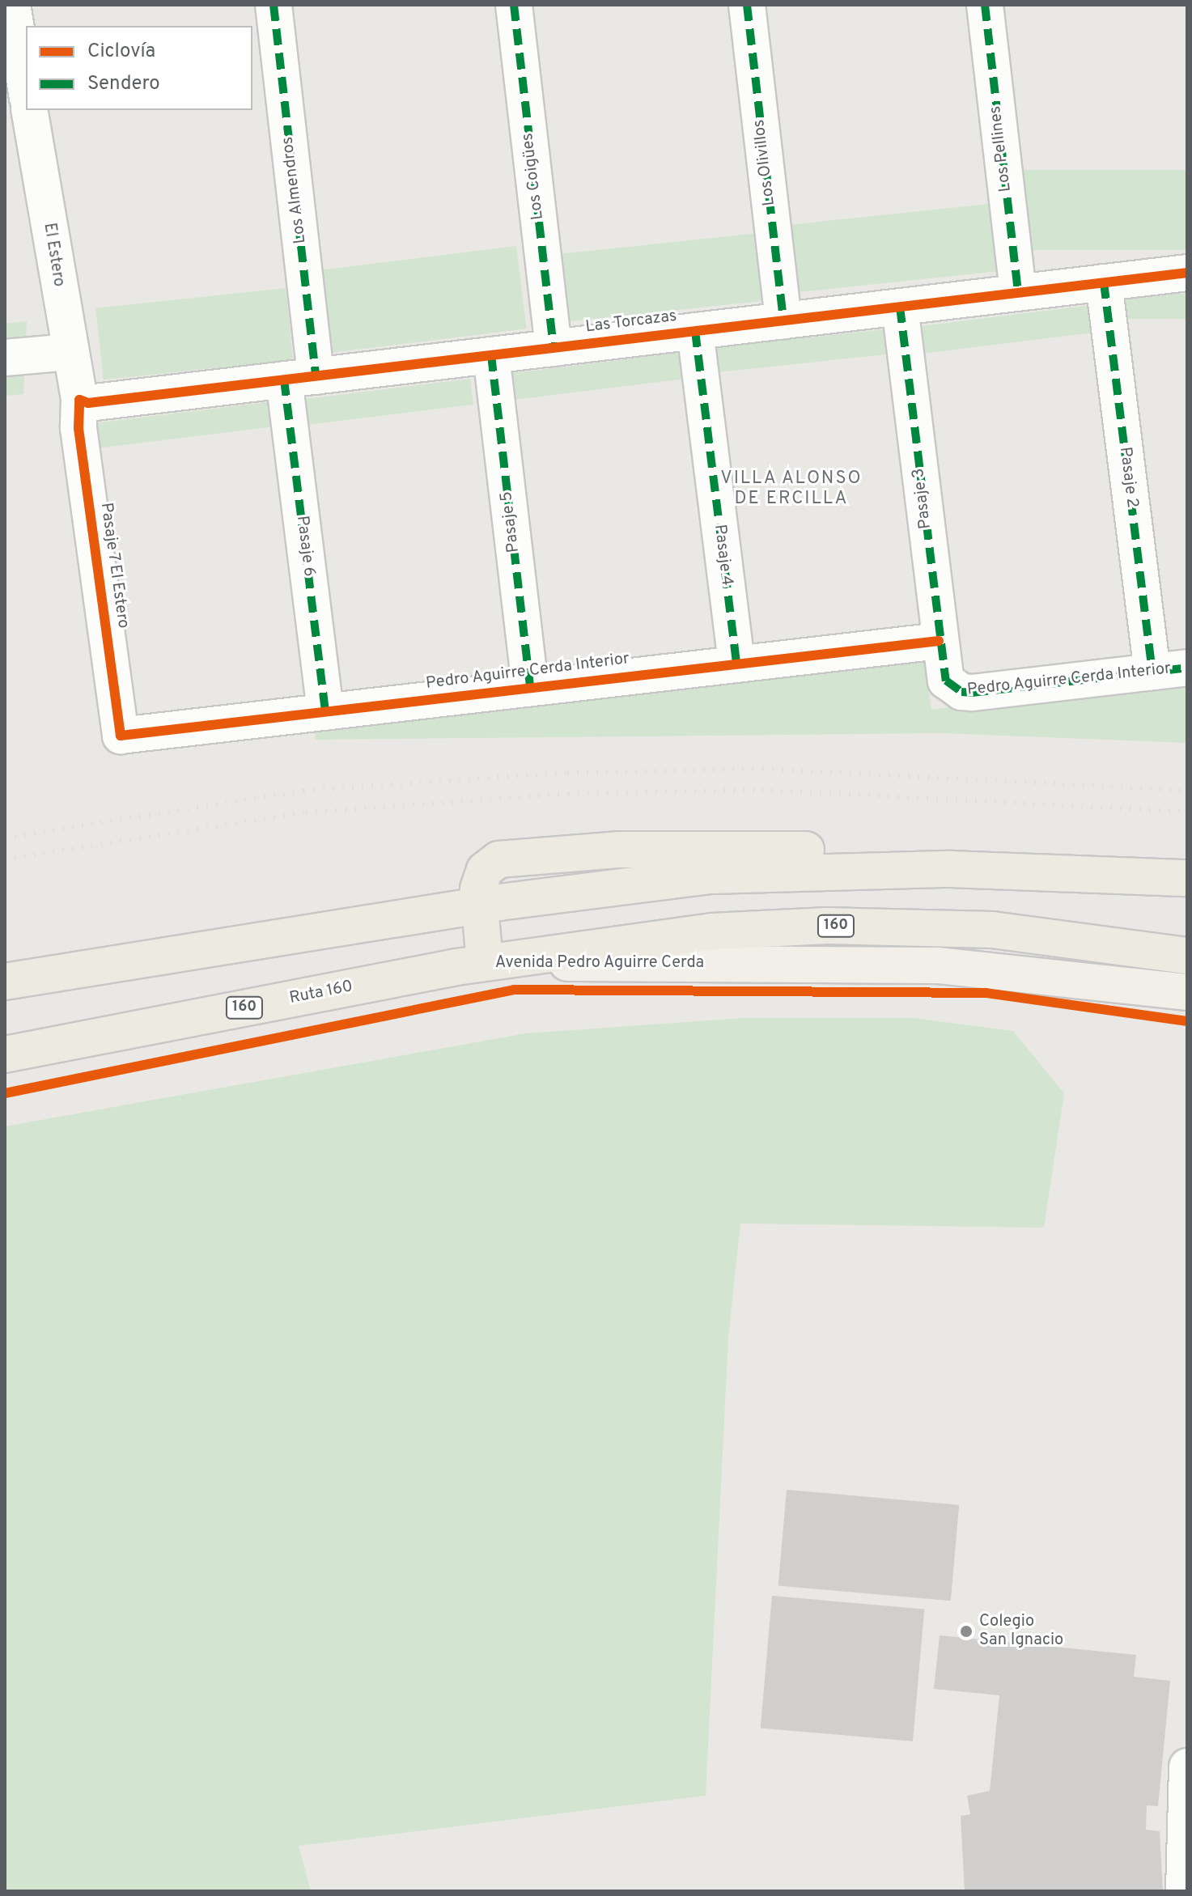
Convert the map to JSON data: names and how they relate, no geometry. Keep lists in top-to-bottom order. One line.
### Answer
{"streets":{"highway":["160","Avenida Pedro Aguirre Cerda","Ruta 160"],"street":["Los Pellines","Los Olivillos","Los Coigües","Los Almendros","El Estero","Las Torcazas","Pasaje 2","Pasaje 3","Pasaje 5","Pasaje 6","Pasaje 4","Pasaje 7 El Estero","Pedro Aguirre Cerda Interior"]},"crossings":[["Los Pellines","Las Torcazas"],["Los Olivillos","Las Torcazas"],["Los Coigües","Las Torcazas"],["Los Almendros","Las Torcazas"],["Los Almendros","Pasaje 6"],["El Estero","Las Torcazas"],["El Estero","Pasaje 7 El Estero"],["Las Torcazas","Pasaje 2"],["Las Torcazas","Pasaje 3"],["Las Torcazas","Pasaje 5"],["Las Torcazas","Pasaje 6"],["Las Torcazas","Pasaje 4"],["Las Torcazas","Pasaje 7 El Estero"],["Pasaje 2","Pedro Aguirre Cerda Interior"],["Pasaje 3","Pedro Aguirre Cerda Interior"],["Pasaje 5","Pedro Aguirre Cerda Interior"],["Pasaje 6","Pedro Aguirre Cerda Interior"],["Pasaje 4","Pedro Aguirre Cerda Interior"],["Pasaje 7 El Estero","Pedro Aguirre Cerda Interior"],["Avenida Pedro Aguirre Cerda","Ruta 160"]],"districts":["VILLA ALONSO DE ERCILLA"],"places":["Colegio San Ignacio"],"legend":["Ciclovía","Sendero"]}
